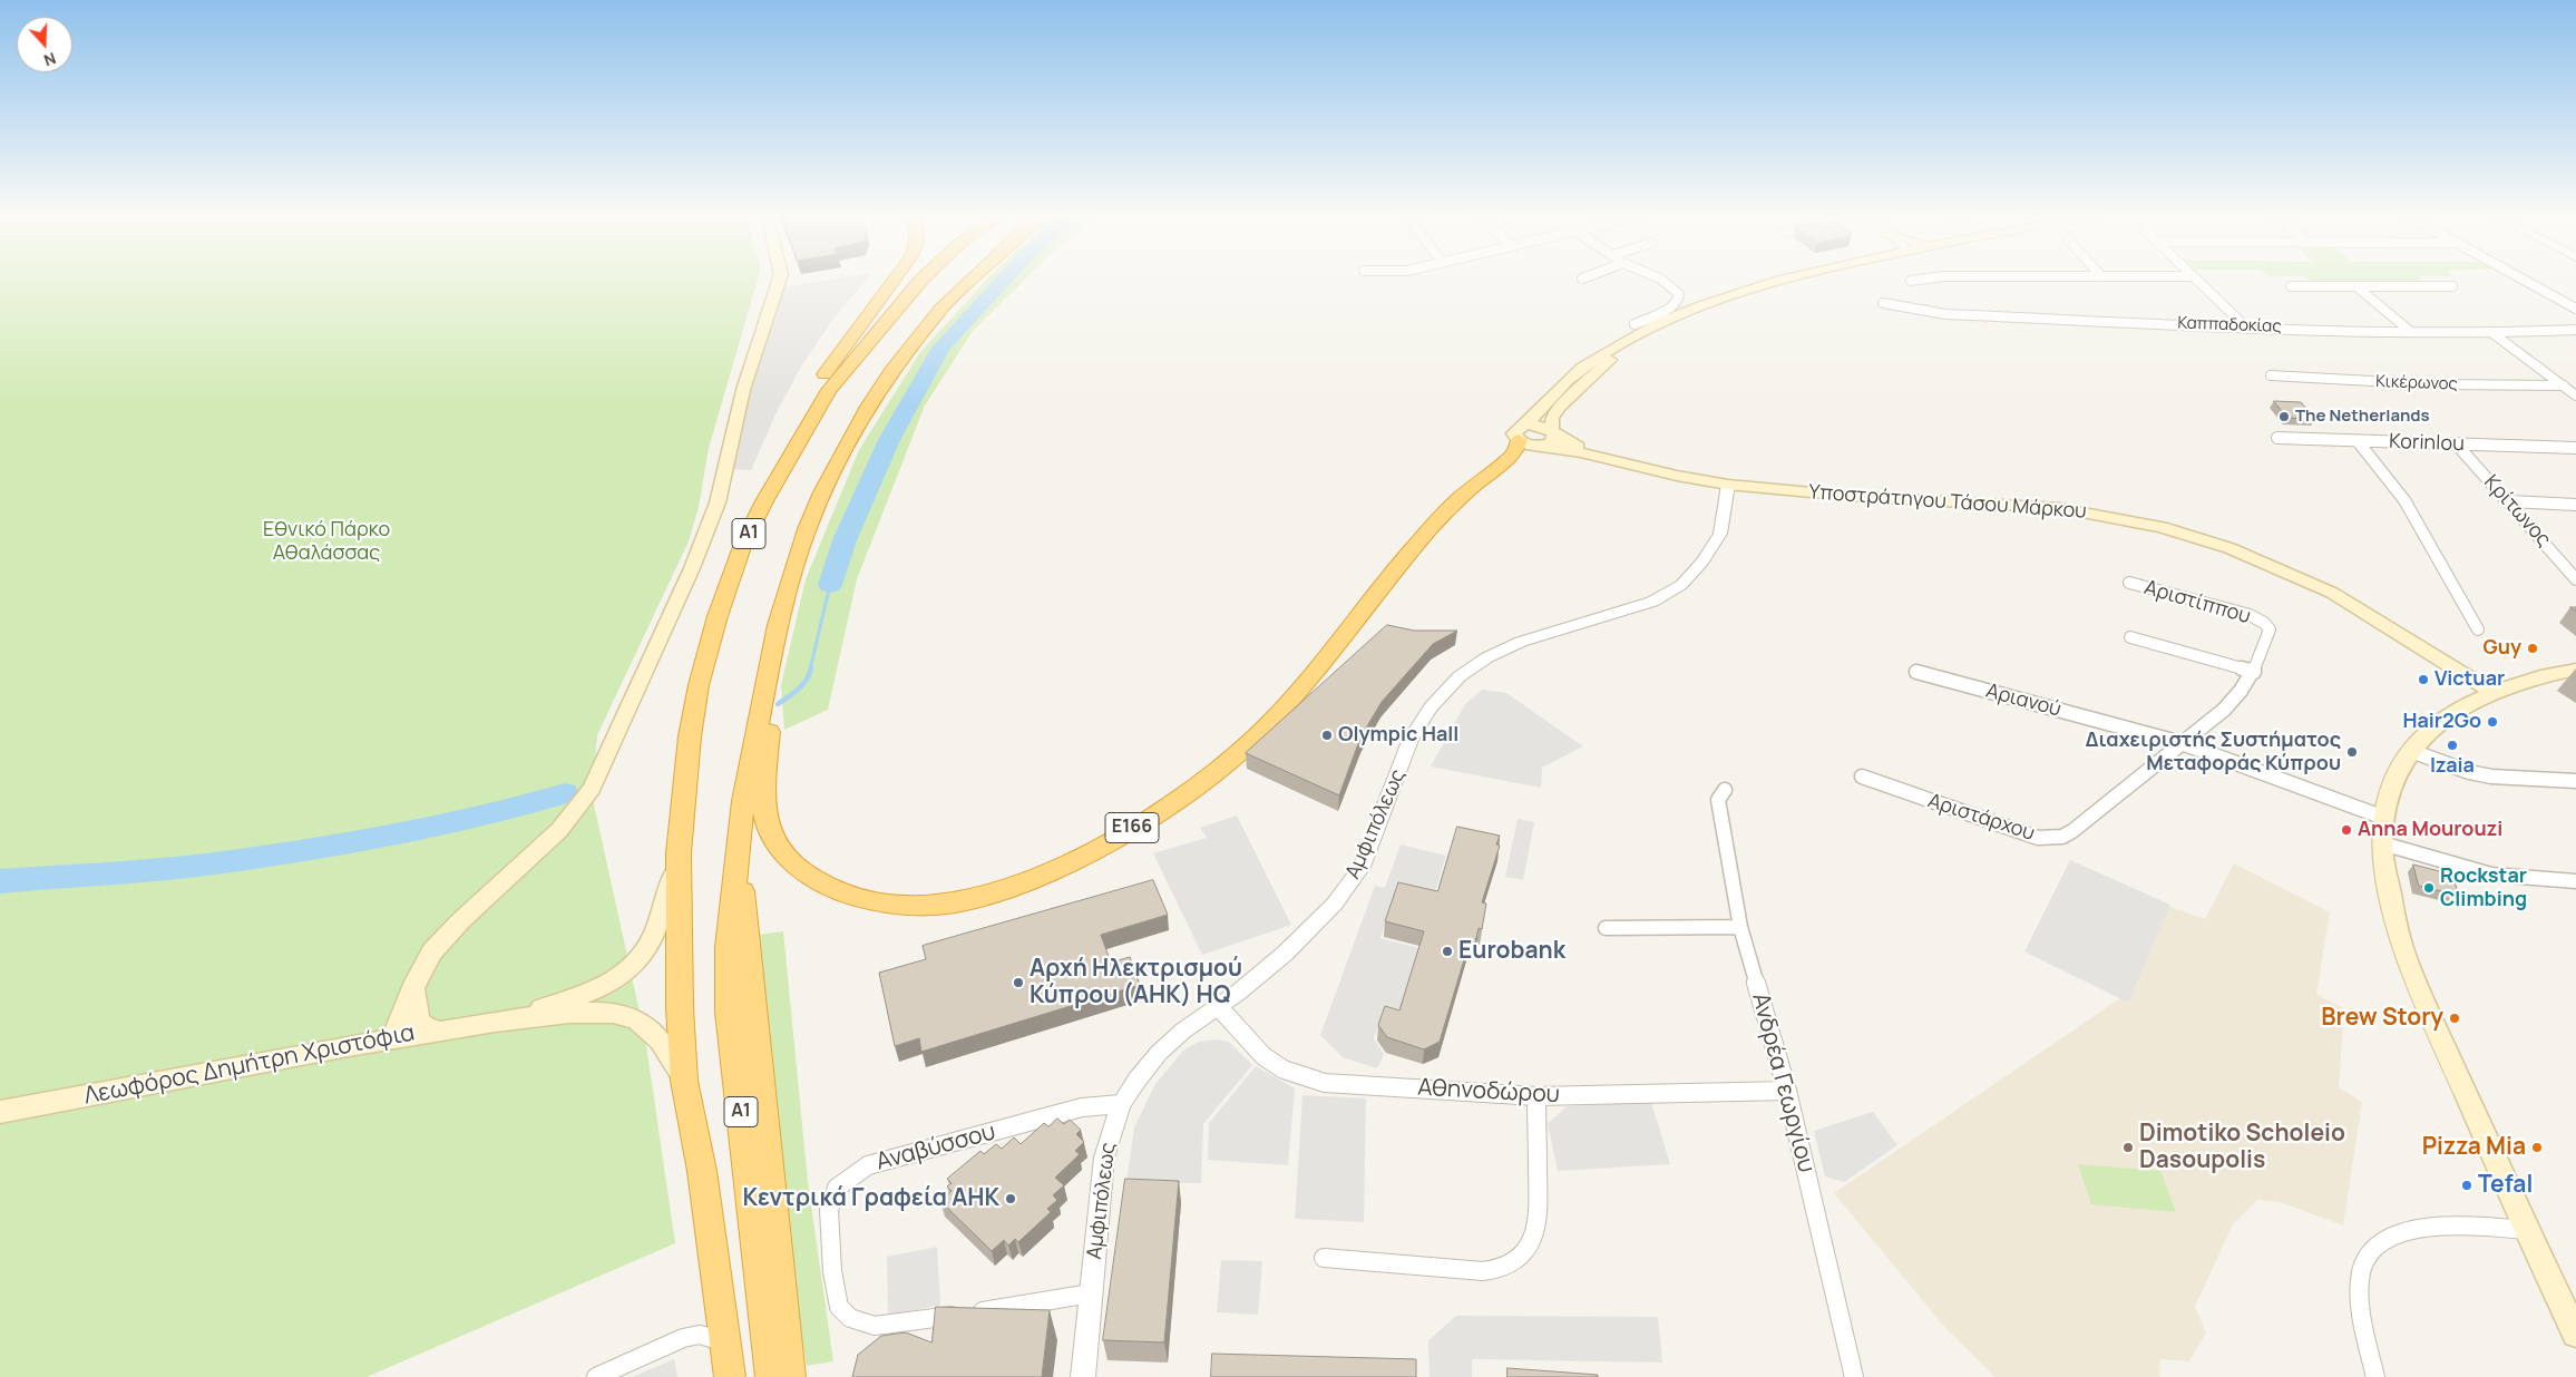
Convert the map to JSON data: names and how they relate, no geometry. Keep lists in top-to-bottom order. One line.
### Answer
{"streets":{"highway":["A1","E166"],"main road":["Υποστράτηγου Τάσου Μάρκου","Λεωφόρος Δημήτρη Χριστόφια"],"street":["Καππαδοκίας","Κικέρωνος","Korinlou","Κρίτωνος","Αριστίππου","Αριανού","Αριστάρχου","Αμφιπόλεως","Ανδρέα Γεωργίου","Αθηνοδώρου","Αναβύσσου"]},"crossings":[["Korinlou","Κρίτωνος"],["Υποστράτηγου Τάσου Μάρκου","Αμφιπόλεως"],["Υποστράτηγου Τάσου Μάρκου","E166"],["A1","E166"],["A1","Λεωφόρος Δημήτρη Χριστόφια"],["Αριστίππου","Αριστάρχου"],["Αριανού","Αριστάρχου"],["Αμφιπόλεως","Αθηνοδώρου"],["Αμφιπόλεως","Αναβύσσου"],["Ανδρέα Γεωργίου","Αθηνοδώρου"]],"parks":["Εθνικό Πάρκο Αθαλάσσας"],"places":["The Netherlands","Guy","Victuar","Hair2Go","Olympic Hall","Izaia","Διαχειριστής Συστήματος Μεταφοράς Κύπρου","Anna Mourouzi","Rockstar Climbing","Eurobank","Αρχή Ηλεκτρισμού Κύπρου (ΑΗΚ) HQ","Brew Story","Dimotiko Scholeio Dasoupolis","Pizza Mia","Tefal","Κεντρικά Γραφεία ΑΗΚ"],"north":"bottom"}
